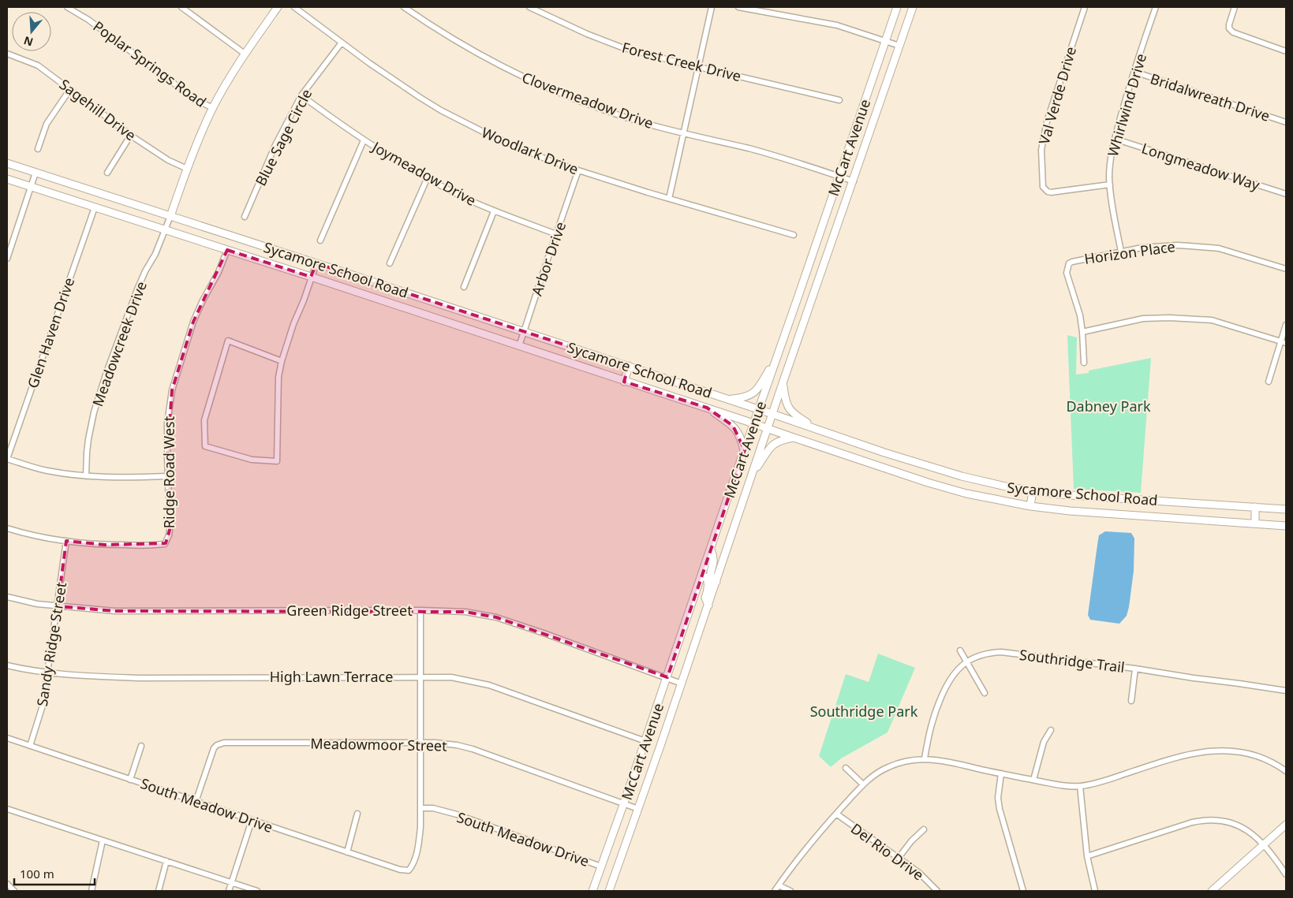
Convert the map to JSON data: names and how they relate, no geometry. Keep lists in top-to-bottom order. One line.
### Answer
{"streets":{"main road":["McCart Avenue","Sycamore School Road"],"street":["Forest Creek Drive","Poplar Springs Road","Val Verde Drive","Bridalwreath Drive","Clovermeadow Drive","Whirlwind Drive","Sagehill Drive","Blue Sage Circle","Woodlark Drive","Longmeadow Way","Joymeadow Drive","Horizon Place","Arbor Drive","Glen Haven Drive","Meadowcreek Drive","Ridge Road West","Green Ridge Street","Sandy Ridge Street","Southridge Trail","High Lawn Terrace","Meadowmoor Street","South Meadow Drive","Del Rio Drive"]},"crossings":[["Val Verde Drive","Whirlwind Drive"],["Bridalwreath Drive","Whirlwind Drive"],["Clovermeadow Drive","McCart Avenue"],["Whirlwind Drive","Longmeadow Way"],["Whirlwind Drive","Horizon Place"],["Blue Sage Circle","Woodlark Drive"],["Blue Sage Circle","Joymeadow Drive"],["McCart Avenue","Sycamore School Road"],["McCart Avenue","Green Ridge Street"],["McCart Avenue","High Lawn Terrace"],["McCart Avenue","Meadowmoor Street"],["McCart Avenue","South Meadow Drive"],["Woodlark Drive","Arbor Drive"],["Joymeadow Drive","Arbor Drive"],["Arbor Drive","Sycamore School Road"],["Sycamore School Road","Glen Haven Drive"],["Sycamore School Road","Meadowcreek Drive"],["Sycamore School Road","Ridge Road West"],["Ridge Road West","Sandy Ridge Street"],["Green Ridge Street","Sandy Ridge Street"],["Sandy Ridge Street","High Lawn Terrace"],["Sandy Ridge Street","South Meadow Drive"],["Meadowmoor Street","South Meadow Drive"]],"parks":["Dabney Park","Southridge Park"],"scale_bar":"100 m","north":"bottom"}
